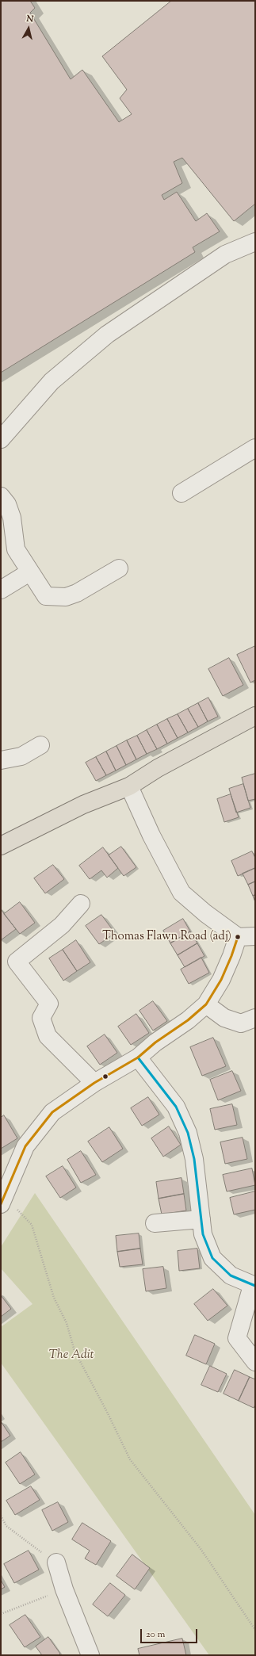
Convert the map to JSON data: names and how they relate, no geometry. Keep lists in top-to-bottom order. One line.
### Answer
{"parks":["The Adit"],"places":["Thomas Flawn Road (adj)"],"scale_bar":"20 m","north":"top"}
